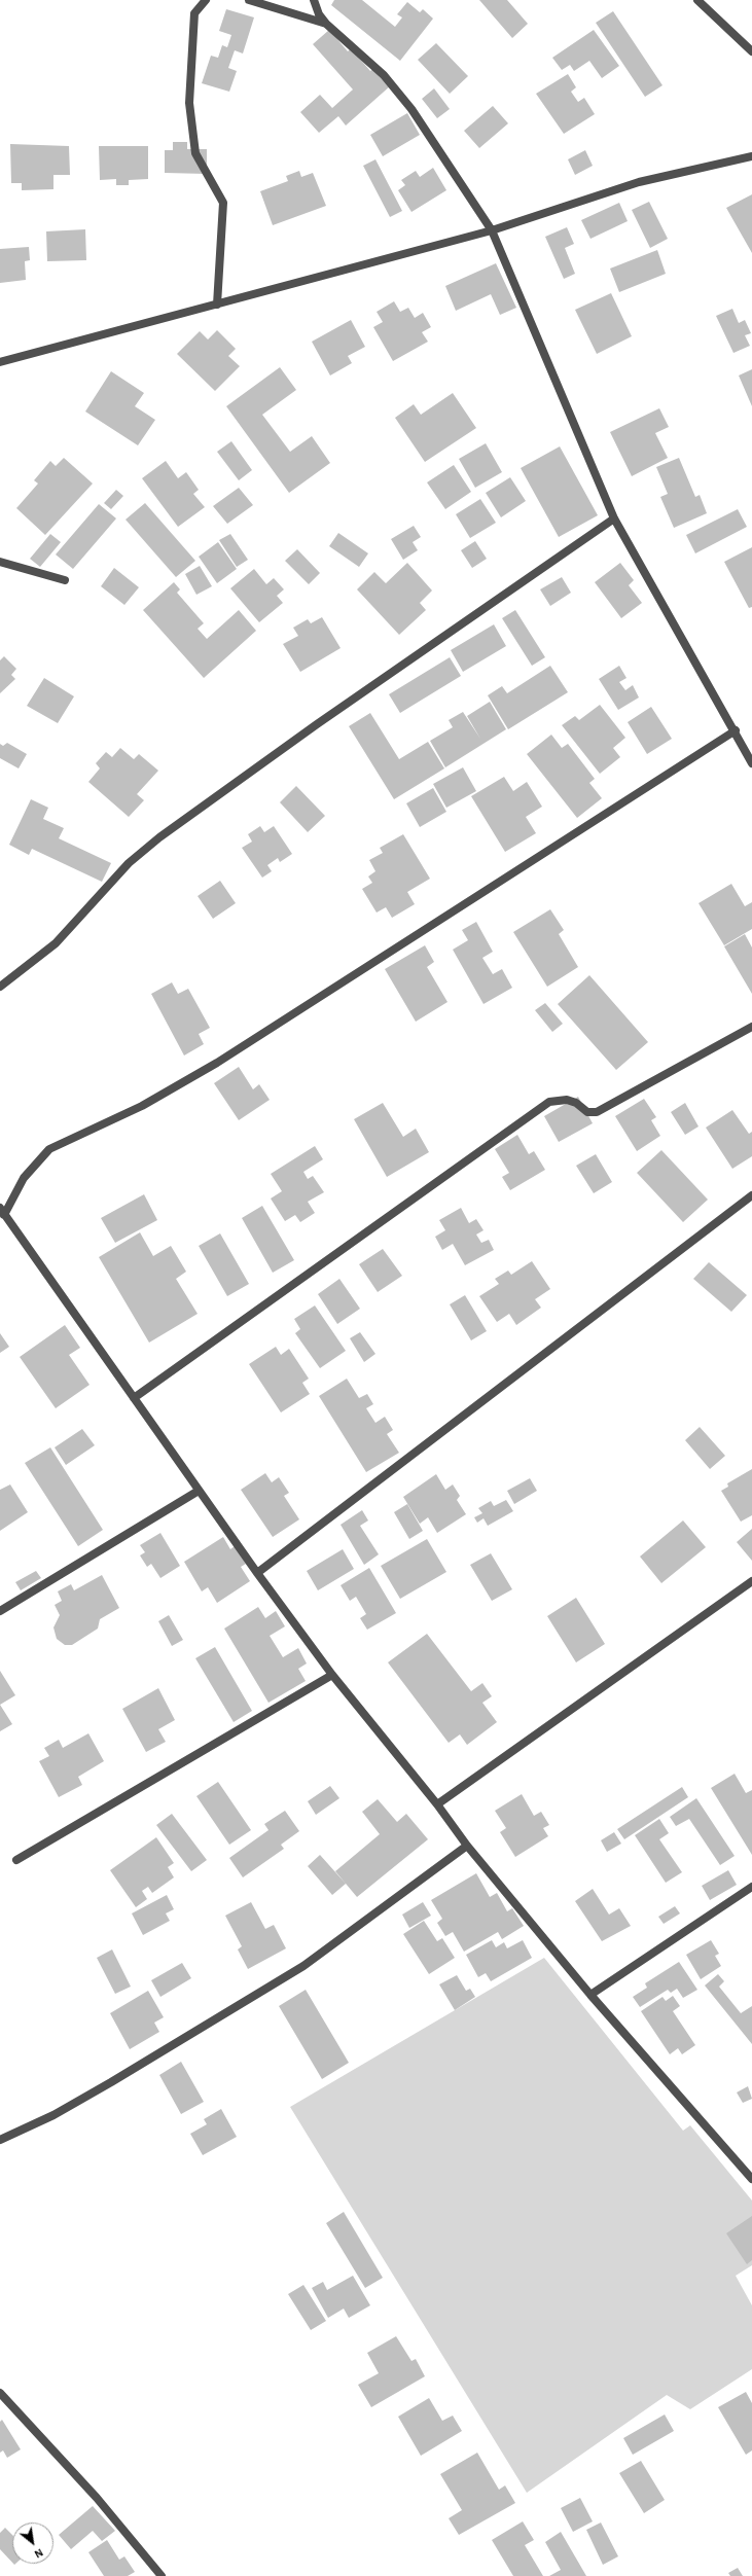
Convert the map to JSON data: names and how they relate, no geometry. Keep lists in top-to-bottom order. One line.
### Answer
{"north":"bottom right"}
